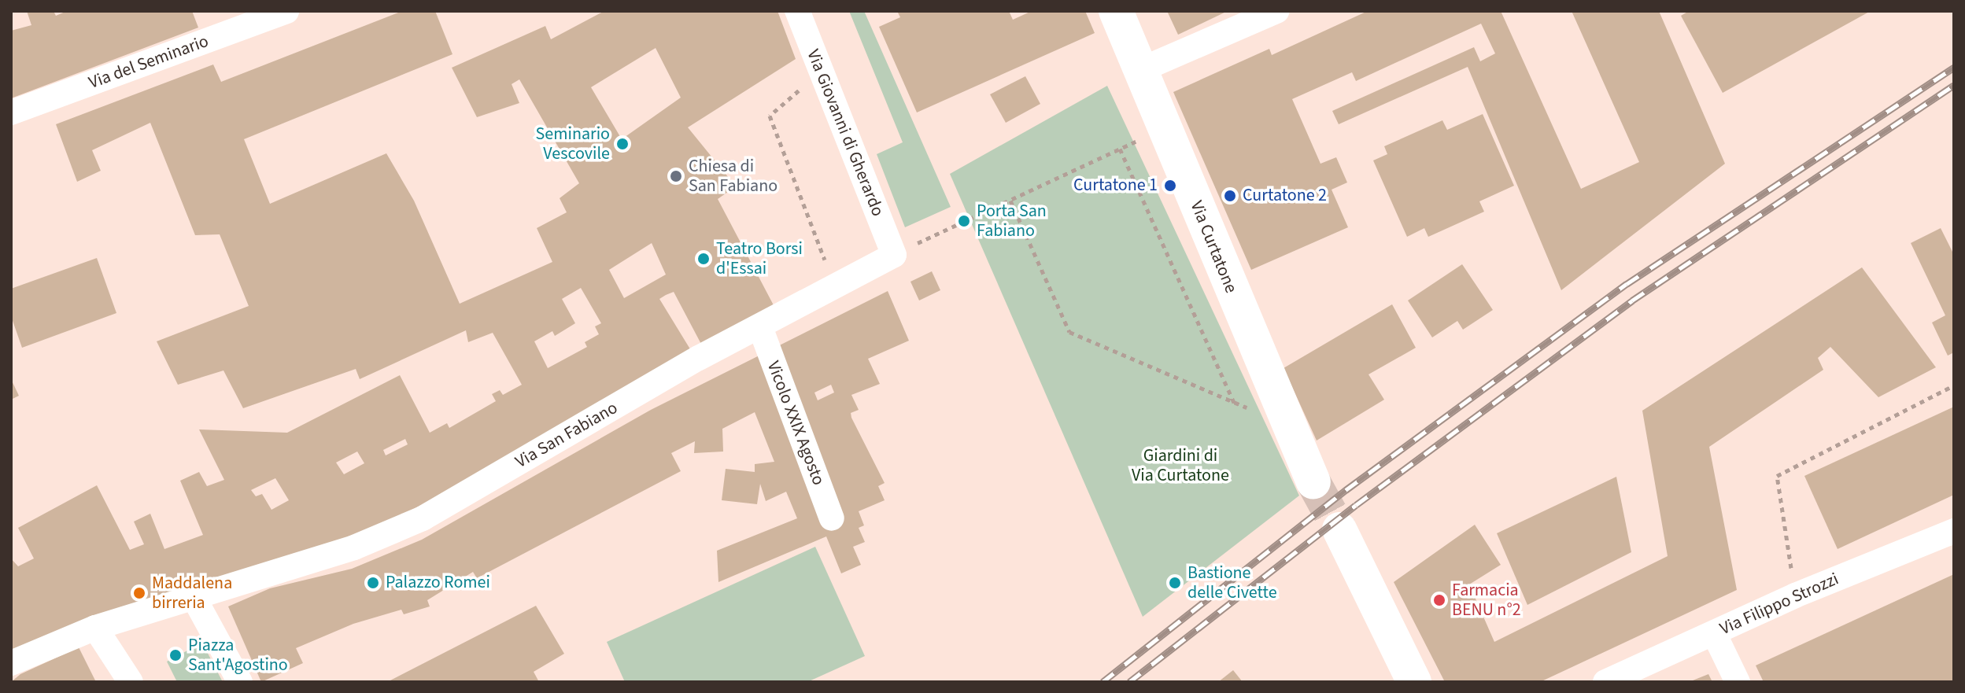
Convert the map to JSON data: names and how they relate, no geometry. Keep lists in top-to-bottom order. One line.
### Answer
{"streets":{"street":["Via del Seminario","Via Giovanni di Gherardo","Via Curtatone","Vicolo XXIX Agosto","Via San Fabiano","Via Filippo Strozzi"]},"crossings":[["Via Giovanni di Gherardo","Via San Fabiano"],["Vicolo XXIX Agosto","Via San Fabiano"]],"parks":["Giardini di Via Curtatone"],"places":["Seminario Vescovile","Chiesa di San Fabiano","Curtatone 1","Curtatone 2","Porta San Fabiano","Teatro Borsi d'Essai","Palazzo Romei","Bastione delle Civette","Maddalena birreria","Farmacia BENU n°2","Piazza Sant'Agostino"]}
